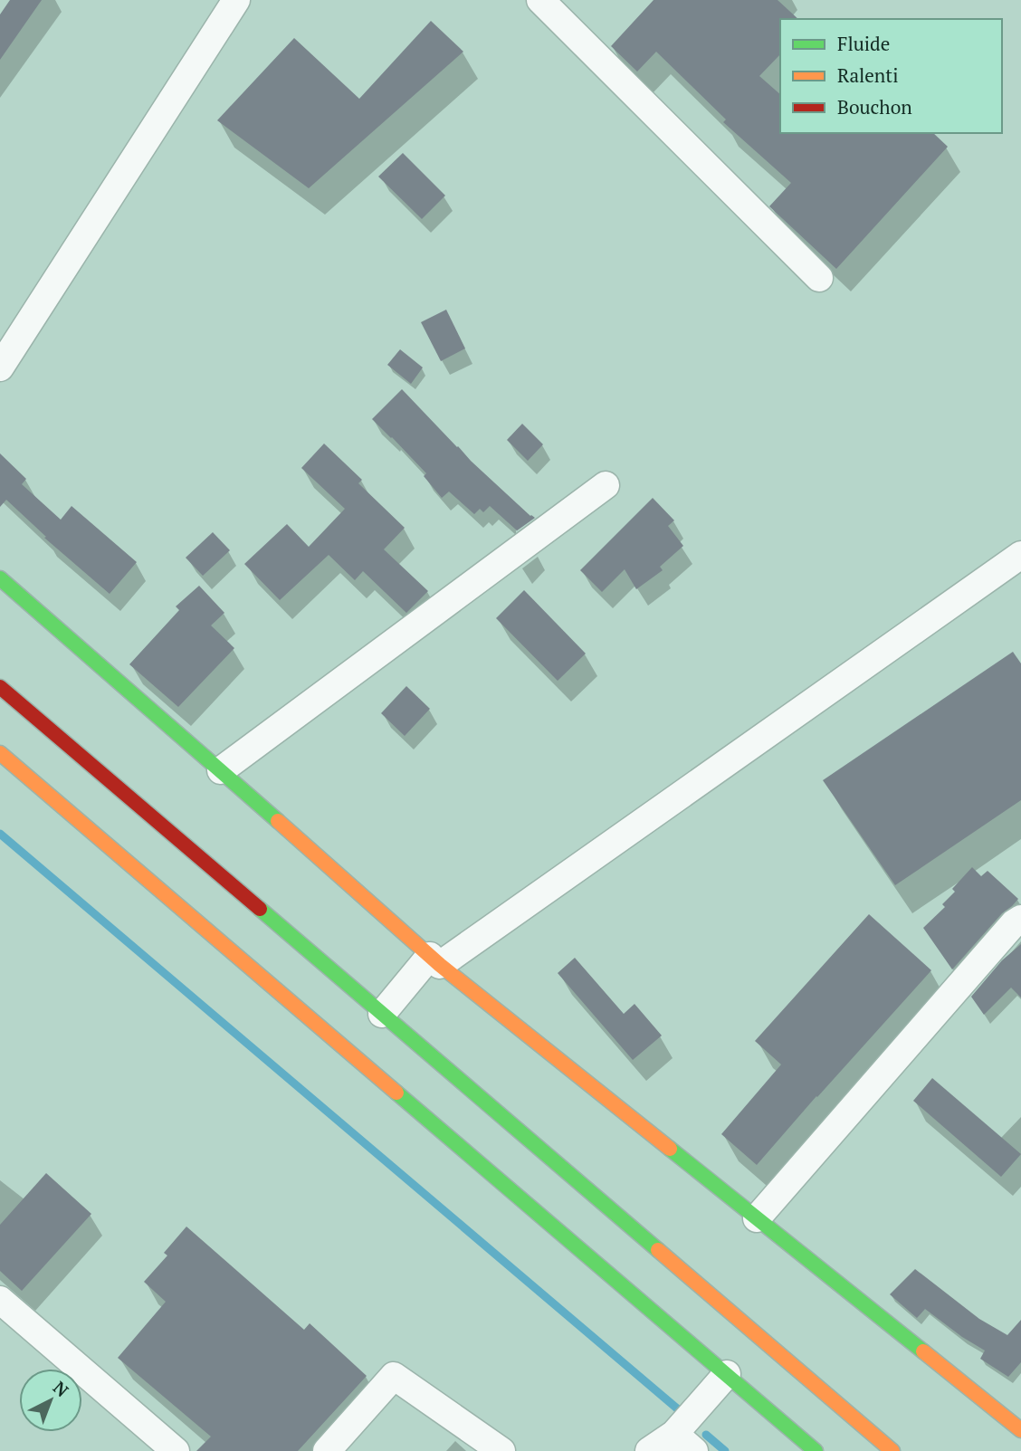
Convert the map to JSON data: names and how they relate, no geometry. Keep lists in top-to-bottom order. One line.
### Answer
{"legend":["Fluide","Ralenti","Bouchon"],"north":"top right"}
